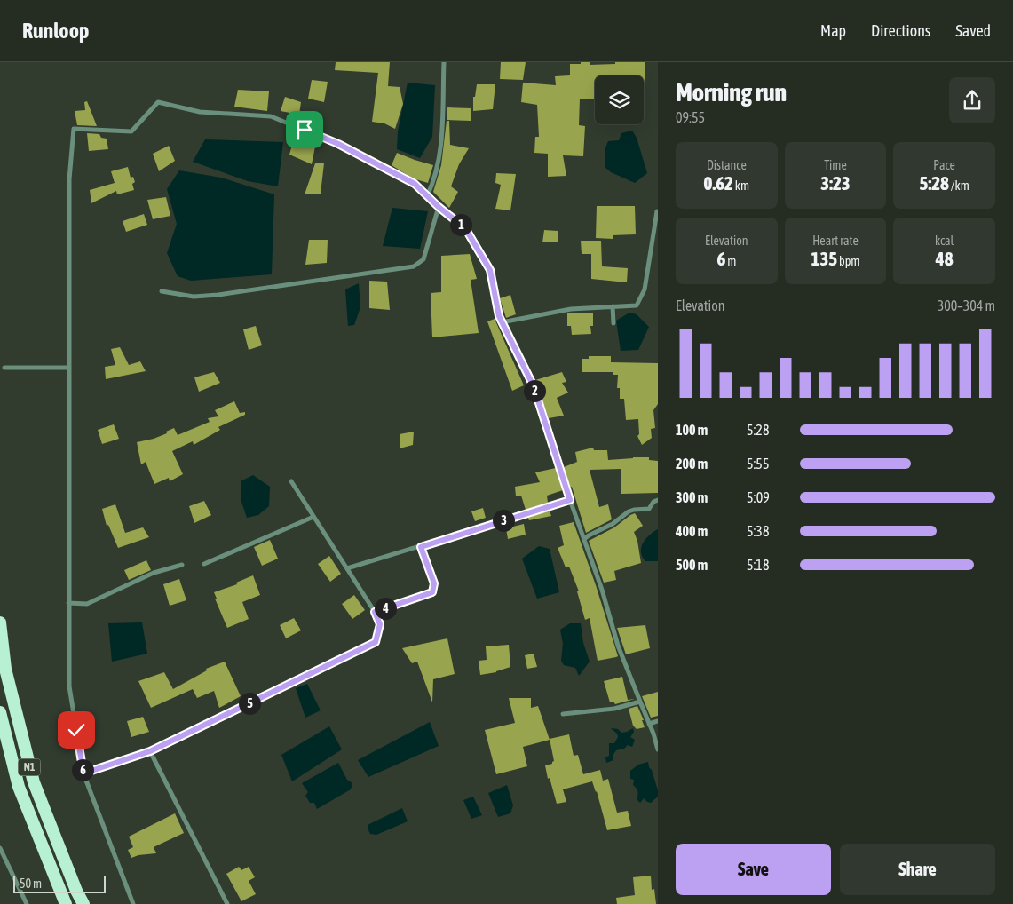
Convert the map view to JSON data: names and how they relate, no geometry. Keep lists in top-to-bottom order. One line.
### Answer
{"streets":{"highway":["N1"]},"scale_bar":"50 m","page":{"header":"Runloop","nav":["Map","Directions","Saved"],"heading":["Morning run","09:55"],"stats":[["Distance","0.62 km"],["Time","3:23"],["Pace","5:28 /km"],["Elevation","6 m"],["Heart rate","135 bpm"],["kcal","48"]],"pins":["1","2","3","4","5","6"],"chart":["Elevation","300–304 m"],"list":[{"name":"100 m","note":"5:28"},{"name":"200 m","note":"5:55"},{"name":"300 m","note":"5:09"},{"name":"400 m","note":"5:38"},{"name":"500 m","note":"5:18"}],"buttons":["Save","Share"],"scale":"50 m"}}
